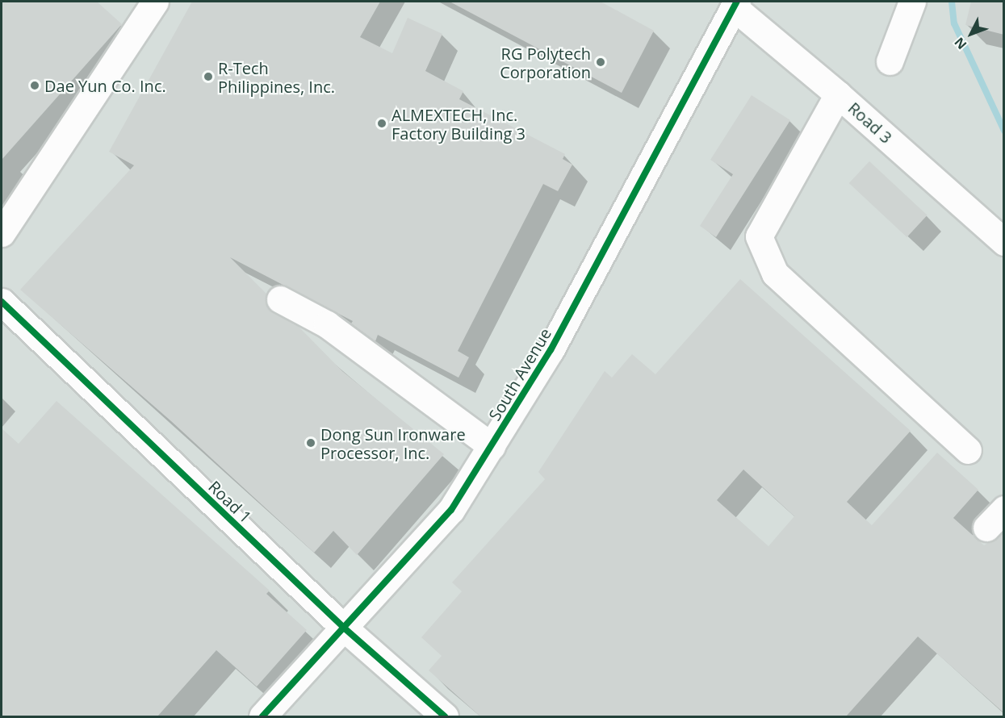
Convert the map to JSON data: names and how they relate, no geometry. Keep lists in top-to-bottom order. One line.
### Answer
{"streets":{"street":["Road 3","South Avenue","Road 1"]},"crossings":[["Road 3","South Avenue"],["South Avenue","Road 1"]],"places":["RG Polytech Corporation","R-Tech Philippines, Inc.","Dae Yun Co. Inc.","ALMEXTECH, Inc. Factory Building 3","Dong Sun Ironware Processor, Inc."],"north":"bottom left"}
